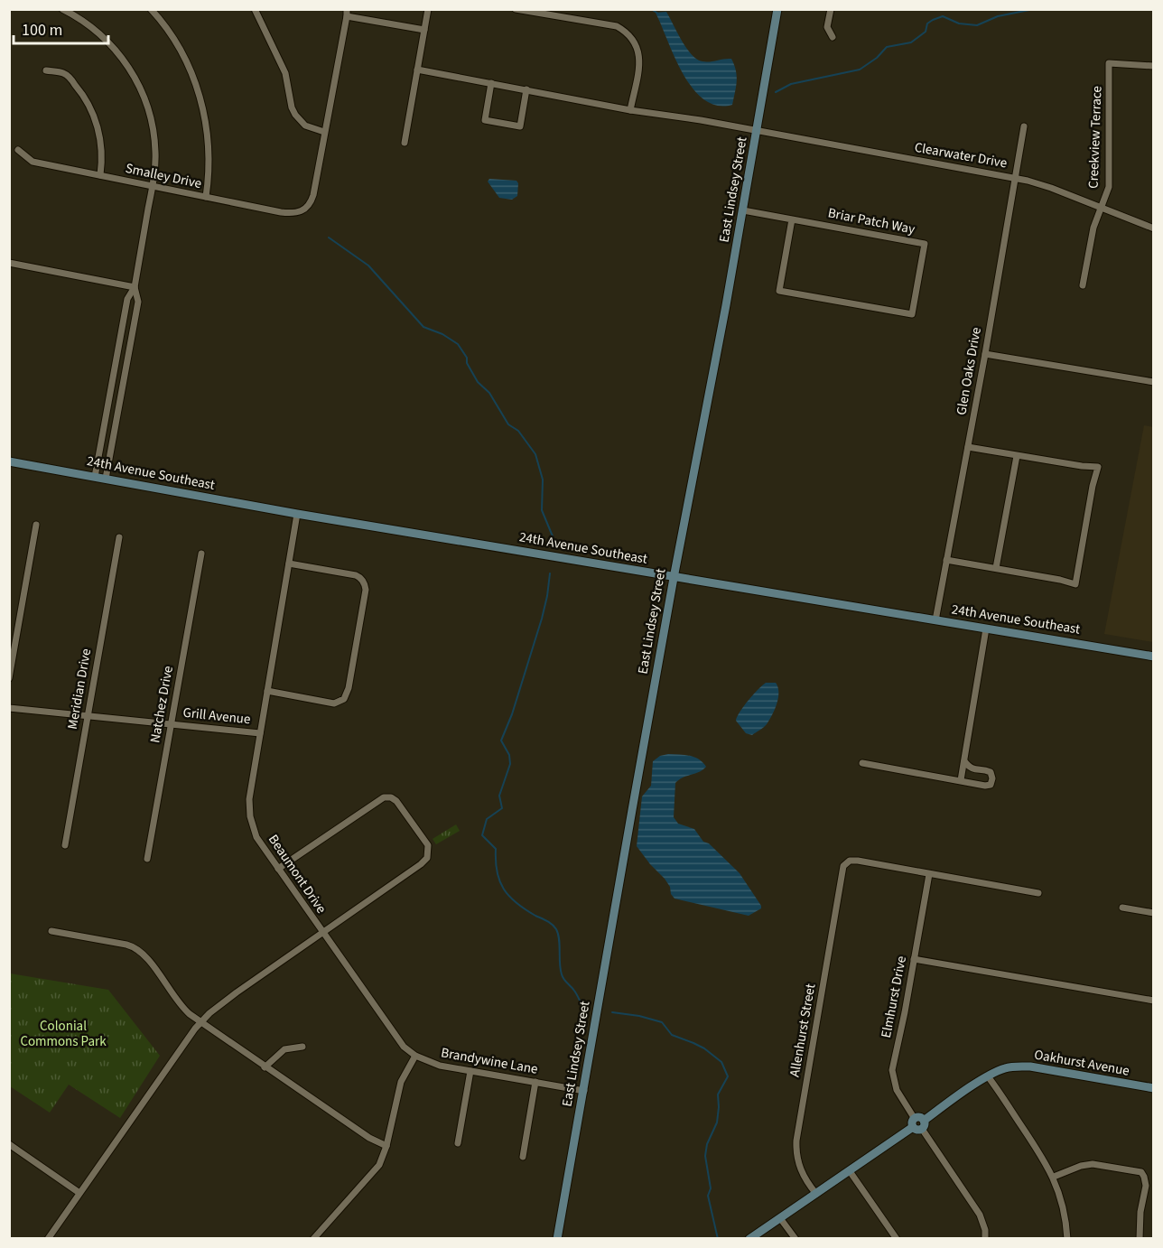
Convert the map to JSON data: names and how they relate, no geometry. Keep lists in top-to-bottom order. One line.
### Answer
{"streets":{"street":["Creekview Terrace","Clearwater Drive","Smalley Drive","East Lindsey Street","Briar Patch Way","Glen Oaks Drive","24th Avenue Southeast","Meridian Drive","Natchez Drive","Grill Avenue","Beaumont Drive","Elmhurst Drive","Allenhurst Street","Brandywine Lane","Oakhurst Avenue"]},"crossings":[["Creekview Terrace","Clearwater Drive"],["Clearwater Drive","East Lindsey Street"],["Clearwater Drive","Glen Oaks Drive"],["East Lindsey Street","Briar Patch Way"],["East Lindsey Street","24th Avenue Southeast"],["East Lindsey Street","Brandywine Lane"],["Glen Oaks Drive","24th Avenue Southeast"],["24th Avenue Southeast","Beaumont Drive"],["Meridian Drive","Grill Avenue"],["Natchez Drive","Grill Avenue"],["Grill Avenue","Beaumont Drive"],["Beaumont Drive","Brandywine Lane"],["Elmhurst Drive","Allenhurst Street"],["Elmhurst Drive","Oakhurst Avenue"],["Allenhurst Street","Oakhurst Avenue"]],"parks":["Colonial Commons Park"],"scale_bar":"100 m"}
